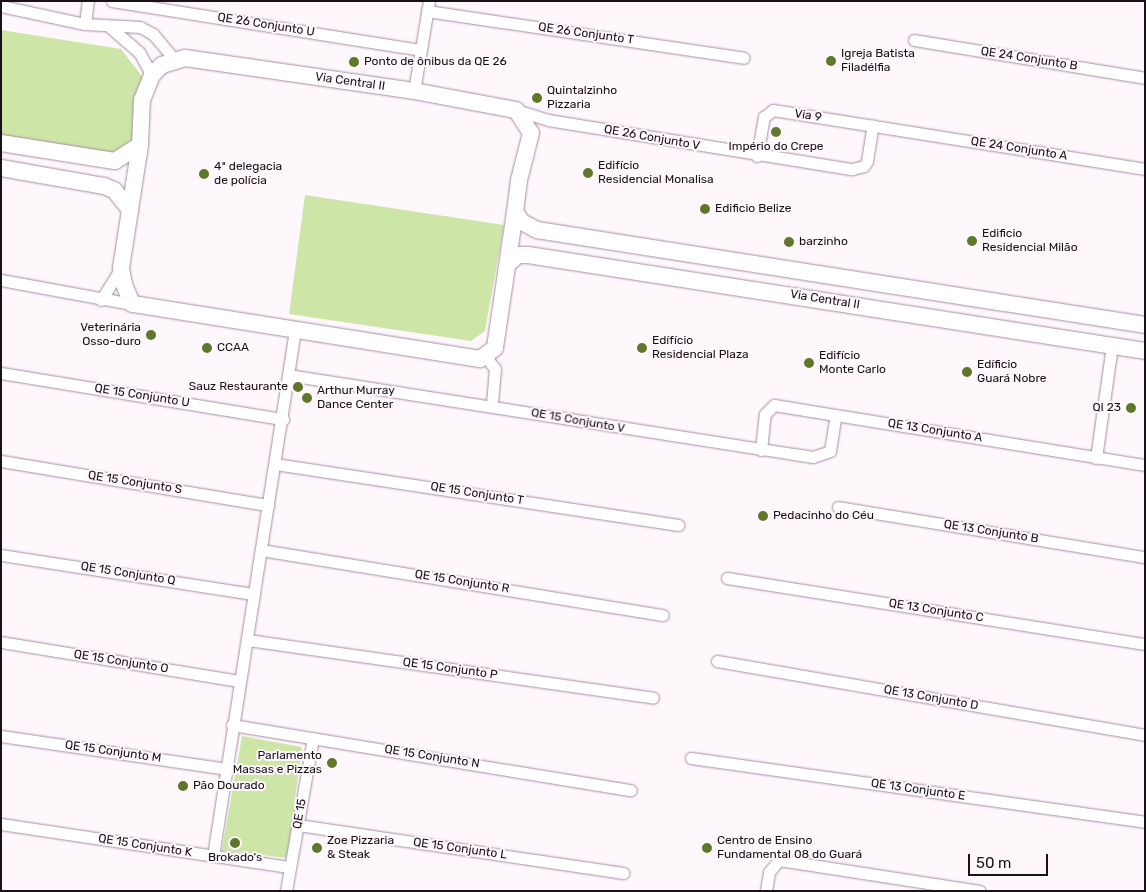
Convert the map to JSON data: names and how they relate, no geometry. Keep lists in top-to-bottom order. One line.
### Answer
{"streets":{"street":["QE 26 Conjunto U","QE 26 Conjunto T","QE 24 Conjunto B","Via Central II","Via 9","QE 26 Conjunto V","QE 24 Conjunto A","QE 15 Conjunto U","QE 15 Conjunto V","QE 13 Conjunto A","QE 15 Conjunto S","QE 15 Conjunto T","QE 13 Conjunto B","QE 15 Conjunto Q","QE 15 Conjunto R","QE 13 Conjunto C","QE 15 Conjunto O","QE 15 Conjunto P","QE 13 Conjunto D","QE 15 Conjunto M","QE 15 Conjunto N","QE 13 Conjunto E","QE 15","QE 15 Conjunto K","QE 15 Conjunto L"]},"crossings":[["Via Central II","QE 26 Conjunto V"],["Via 9","QE 26 Conjunto V"],["Via 9","QE 24 Conjunto A"],["QE 15 Conjunto V","QE 13 Conjunto A"],["QE 15 Conjunto N","QE 15"],["QE 15","QE 15 Conjunto K"],["QE 15","QE 15 Conjunto L"]],"places":["Igreja Batista Filadélfia","Ponto de ônibus da QE 26","Quintalzinho Pizzaria","Império do Crepe","Edifício Residencial Monalisa","4ª delegacia de polícia","Edificio Belize","Edificio Residencial Milão","barzinho","Veterinária Osso-duro","CCAA","Edífício Residencial Plaza","Edifício Monte Carlo","Edíficio Guará Nobre","Sauz Restaurante","Arthur Murray Dance Center","QI 23","Pedacinho do Céu","Parlamento Massas e Pizzas","Pão Dourado","Brokado's","Zoe Pizzaria & Steak","Centro de Ensino Fundamental 08 do Guará"],"scale_bar":"50 m"}
